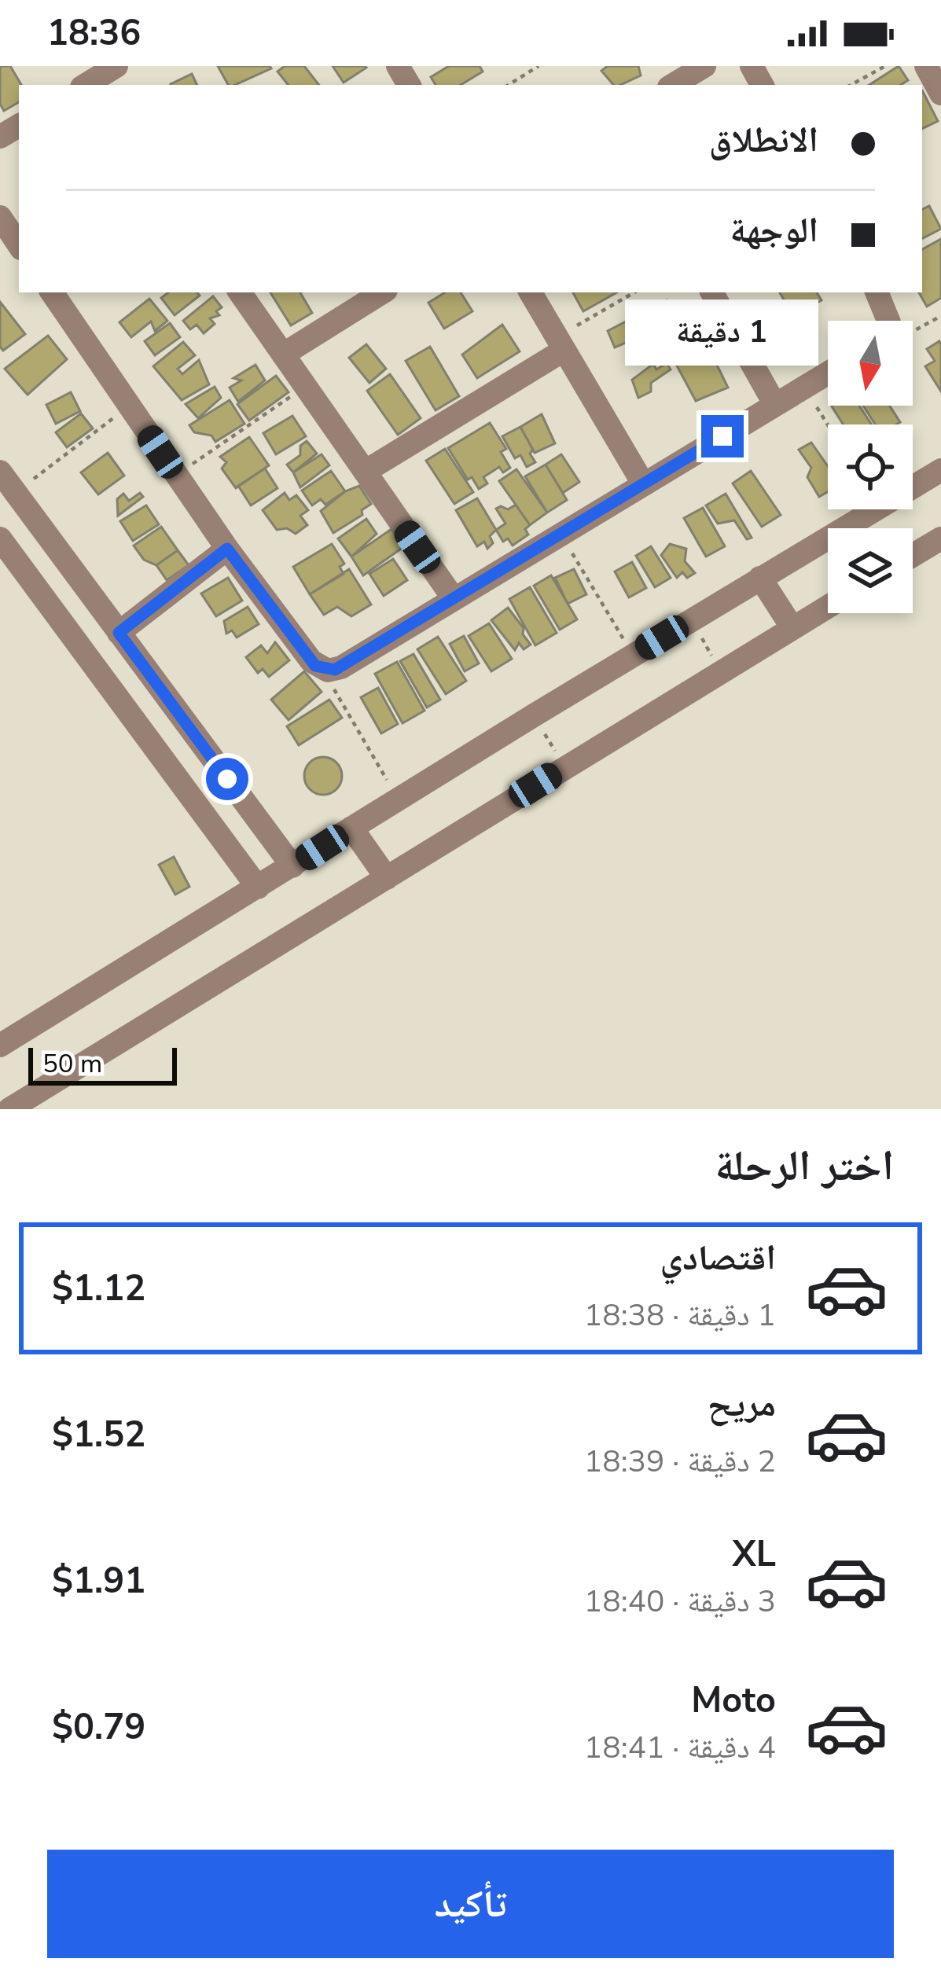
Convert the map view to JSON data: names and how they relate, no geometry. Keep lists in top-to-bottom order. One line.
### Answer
{"scale_bar":"50 m","north":"bottom","page":{"status":"18:36","banner":["الانطلاق","الوجهة"],"bubble":"1 دقيقة","scale":"50 m","heading":"اختر الرحلة","list":[{"name":"اقتصادي","note":"1 دقيقة · 18:38","value":"$1.12"},{"name":"مريح","note":"2 دقيقة · 18:39","value":"$1.52"},{"name":"XL","note":"3 دقيقة · 18:40","value":"$1.91"},{"name":"Moto","note":"4 دقيقة · 18:41","value":"$0.79"}],"buttons":"تأكيد"}}
